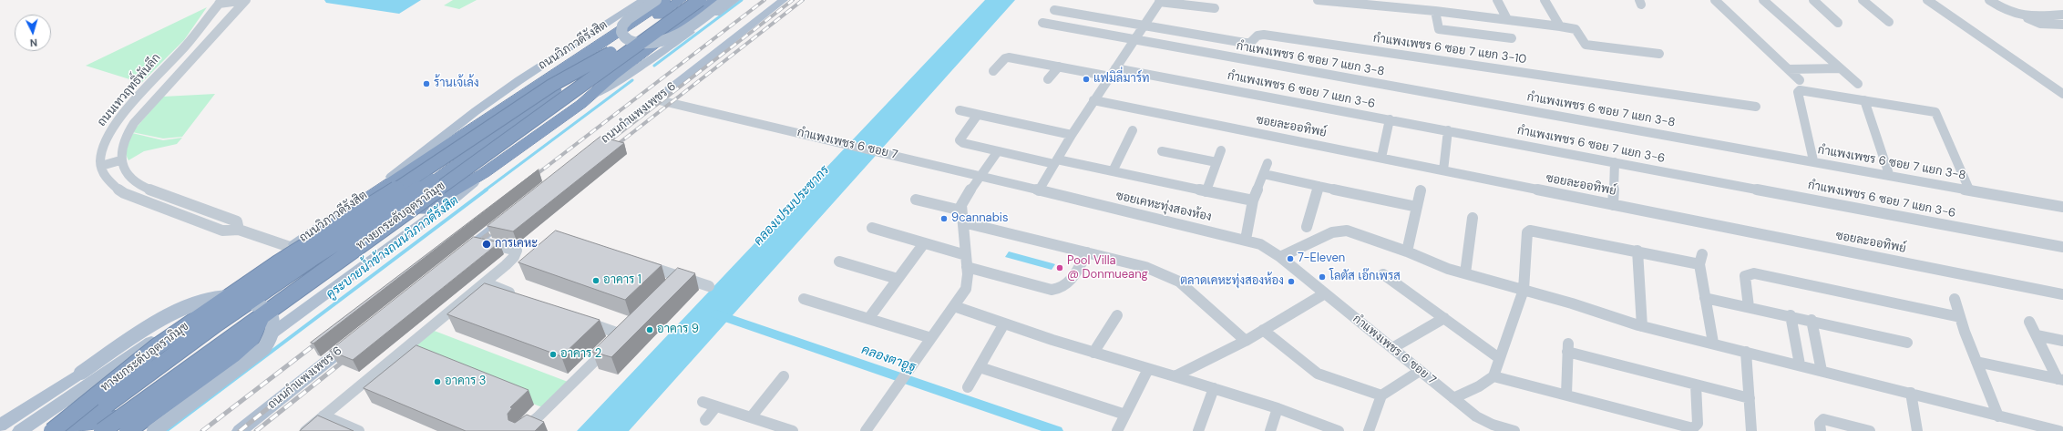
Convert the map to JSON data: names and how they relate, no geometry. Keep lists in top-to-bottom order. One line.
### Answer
{"streets":{"highway":["ถนนวิภาวดีรังสิต","ทางยกระดับอุตราภิมุข"],"main road":["ถนนกำแพงเพชร 6"],"street":["กำแพงเพชร 6 ซอย 7 แยก 3-10","กำแพงเพชร 6 ซอย 7 แยก 3-8","ถนนเทวฤทธิ์พันลึก","กำแพงเพชร 6 ซอย 7 แยก 3-6","ซอยละออทิพย์","กำแพงเพชร 6 ซอย 7","ซอยเคหะทุ่งสองห้อง"]},"crossings":[["ถนนกำแพงเพชร 6","กำแพงเพชร 6 ซอย 7"],["กำแพงเพชร 6 ซอย 7","ซอยเคหะทุ่งสองห้อง"]],"water":["คลองเปรมประชากร","คูระบายน้ำข้างถนนวิภาวดีรังสิต","คลองตาอูฐ"],"places":["แฟมิลี่มาร์ท","ร้านเจ้เล้ง","9cannabis","การเคหะ","7-Eleven","Pool Villa @ Donmueang","โลตัส เอ๊กเพรส","อาคาร 1","ตลาดเคหะทุ่งสองห้อง","อาคาร 9","อาคาร 2","อาคาร 3"],"north":"bottom"}
